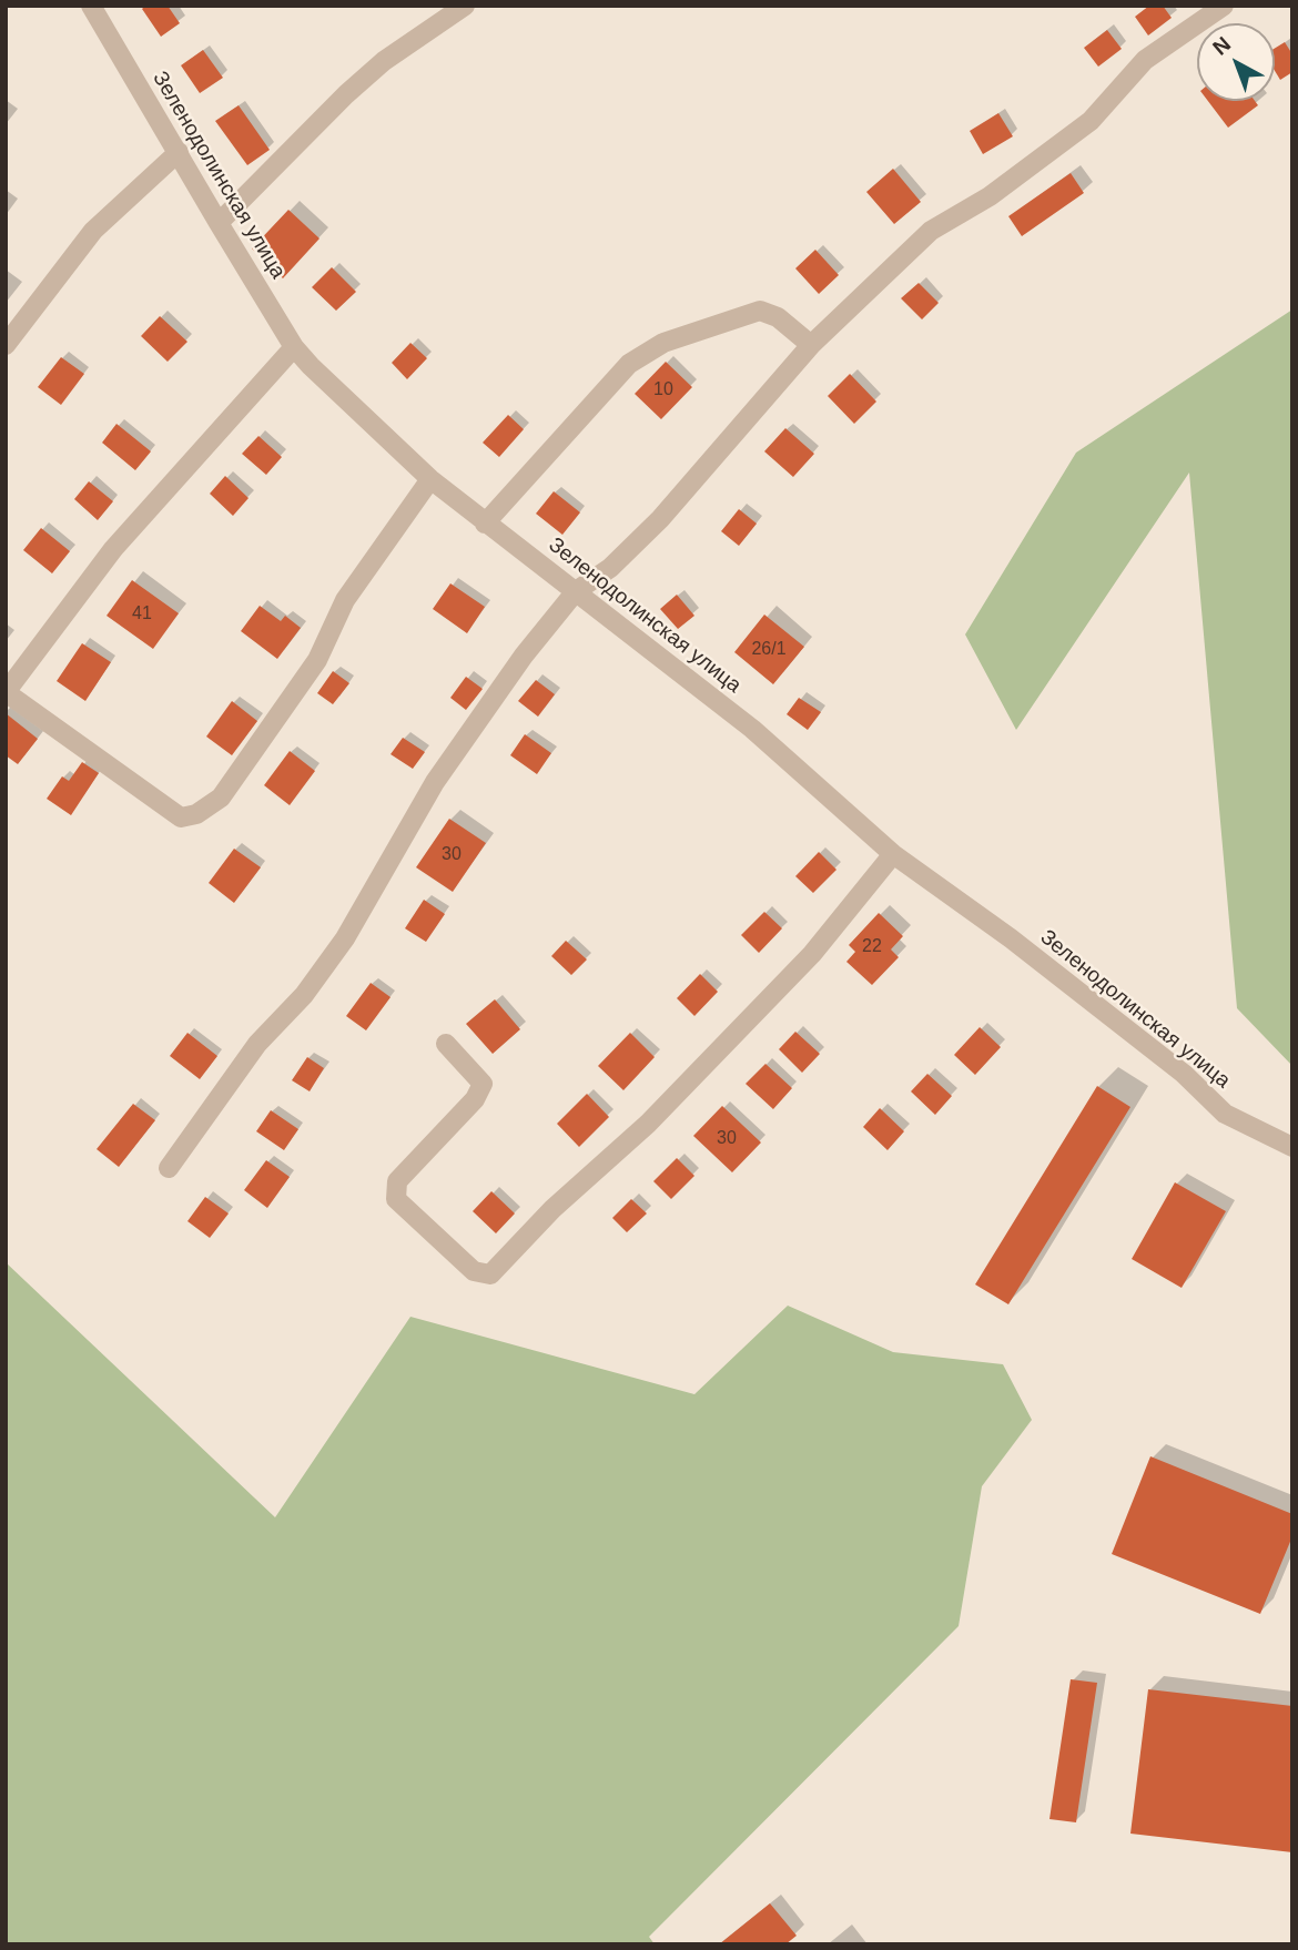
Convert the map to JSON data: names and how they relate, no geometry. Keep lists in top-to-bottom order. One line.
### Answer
{"streets":{"street":["Зеленодолинская улица"]},"house_numbers":["10","41","26/1","30","22","30"],"north":"top left"}
